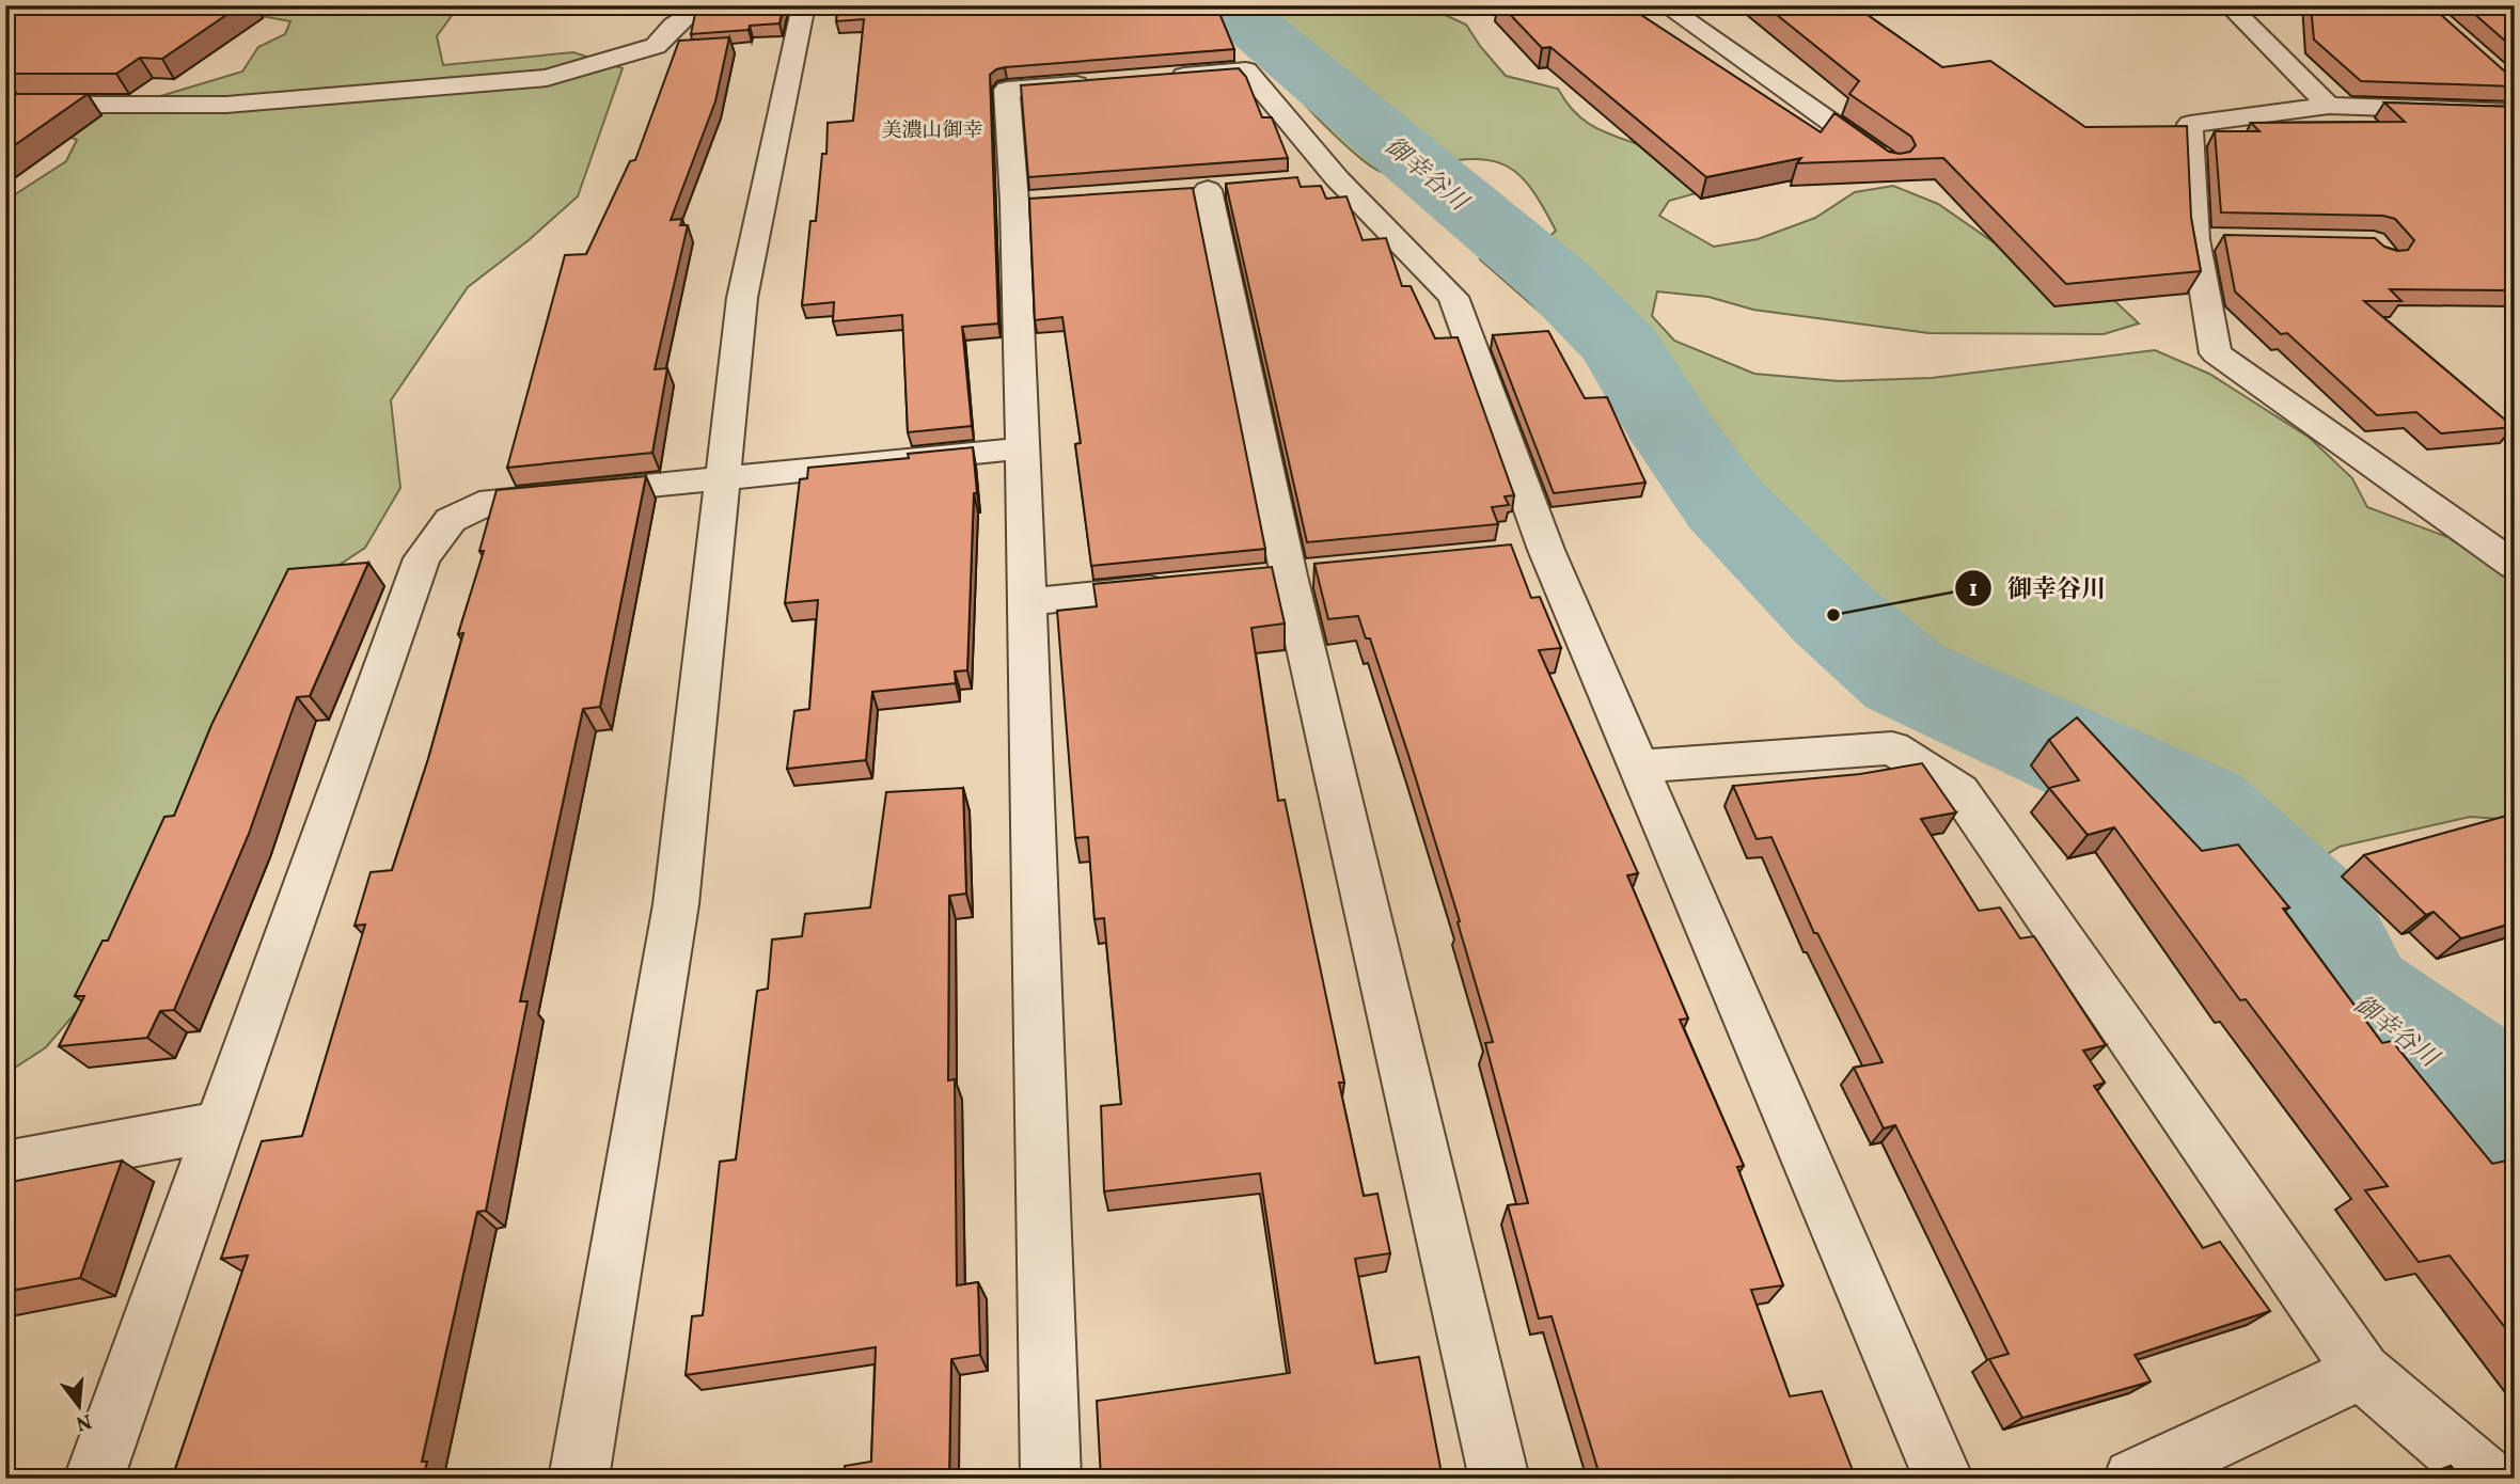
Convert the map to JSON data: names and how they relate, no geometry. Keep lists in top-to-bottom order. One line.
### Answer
{"districts":["美濃山御幸"],"water":["御幸谷川"],"places":["御幸谷川"],"north":"bottom"}
